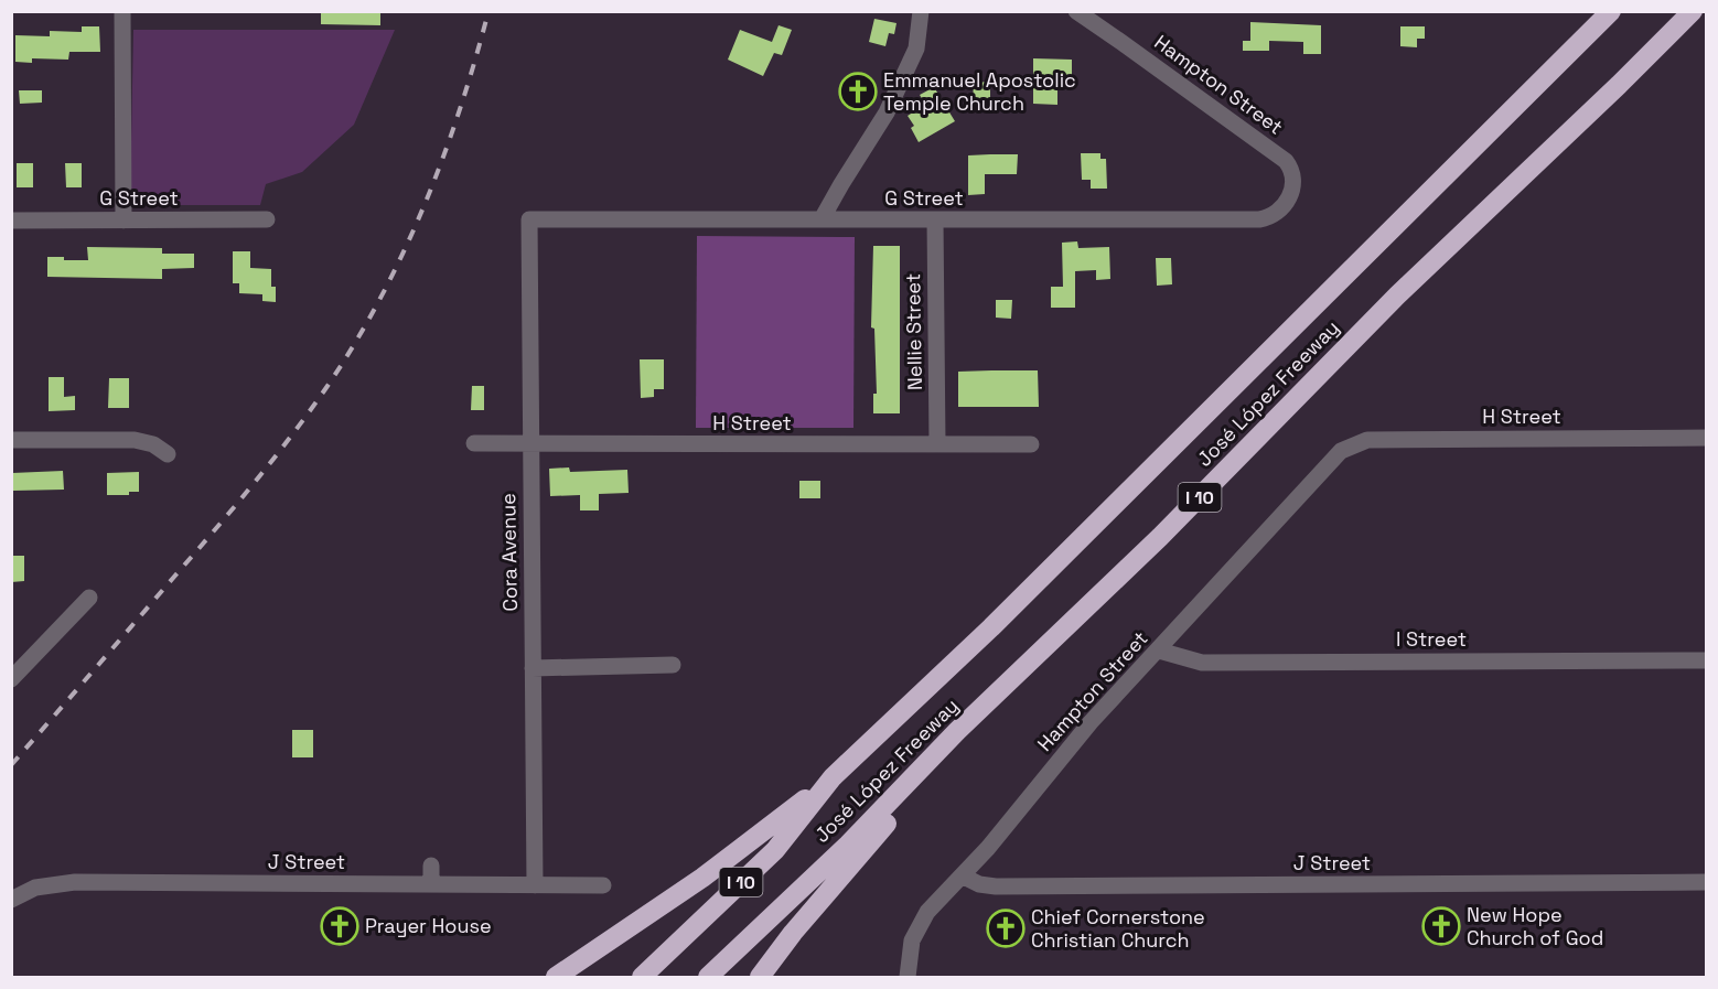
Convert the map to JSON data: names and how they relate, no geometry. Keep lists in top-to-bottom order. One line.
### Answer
{"streets":{"highway":["José López Freeway","I 10"],"street":["Hampton Street","G Street","Nellie Street","H Street","Cora Avenue","I Street","J Street"]},"crossings":[["Hampton Street","G Street"],["Hampton Street","H Street"],["Hampton Street","I Street"],["Hampton Street","J Street"],["G Street","Nellie Street"],["G Street","Cora Avenue"],["Nellie Street","H Street"],["H Street","Cora Avenue"],["Cora Avenue","J Street"]],"places":{"church":["Emmanuel Apostolic Temple Church","Prayer House","New Hope Church of God","Chief Cornerstone Christian Church"]}}
